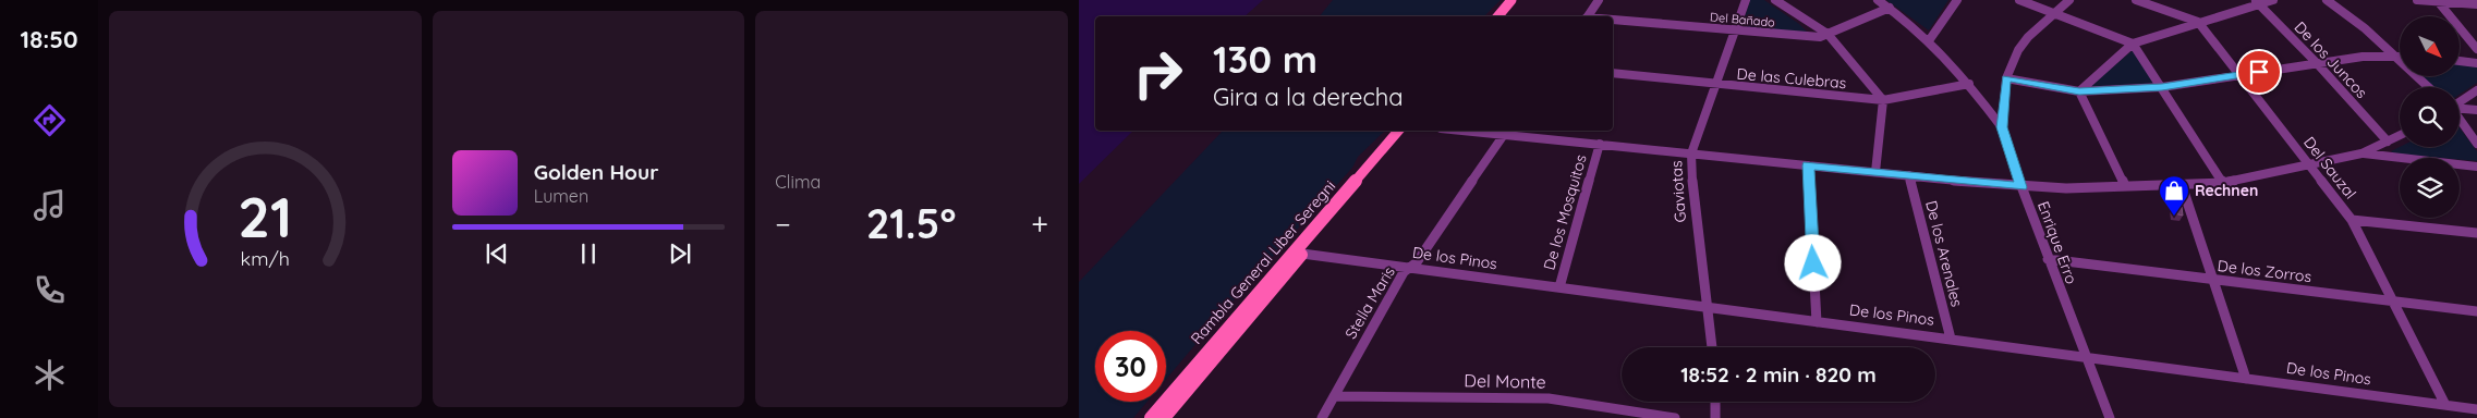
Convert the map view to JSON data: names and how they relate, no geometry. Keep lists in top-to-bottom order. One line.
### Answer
{"streets":{"main road":["Rambla General Liber Seregni"],"street":["Del Bañado","De los Juncos","De las Culebras","Del Sauzal","Gaviotas","De los Mosquitos","Enrique Erro","De los Arenales","De los Pinos","De los Zorros","Stella Maris","Del Monte"]},"crossings":[["Del Bañado","Gaviotas"],["De las Culebras","Gaviotas"],["Del Sauzal","De los Pinos"],["Del Sauzal","De los Zorros"],["Gaviotas","De los Pinos"],["De los Mosquitos","De los Pinos"],["Enrique Erro","De los Pinos"],["Enrique Erro","De los Zorros"],["De los Arenales","De los Pinos"],["De los Pinos","Rambla General Liber Seregni"],["De los Pinos","Stella Maris"],["Stella Maris","Del Monte"]],"places":{"shop":["Rechnen"]},"north":"bottom right","page":{"tabs":"18:50","tile":"Clima","turn":["130 m","Gira a la derecha"],"song":["Golden Hour","Lumen"],"heat":["−","21.5°","+"],"limit":"30","trip":"18:52 · 2 min · 820 m","gauge":["21","km/h"]}}
